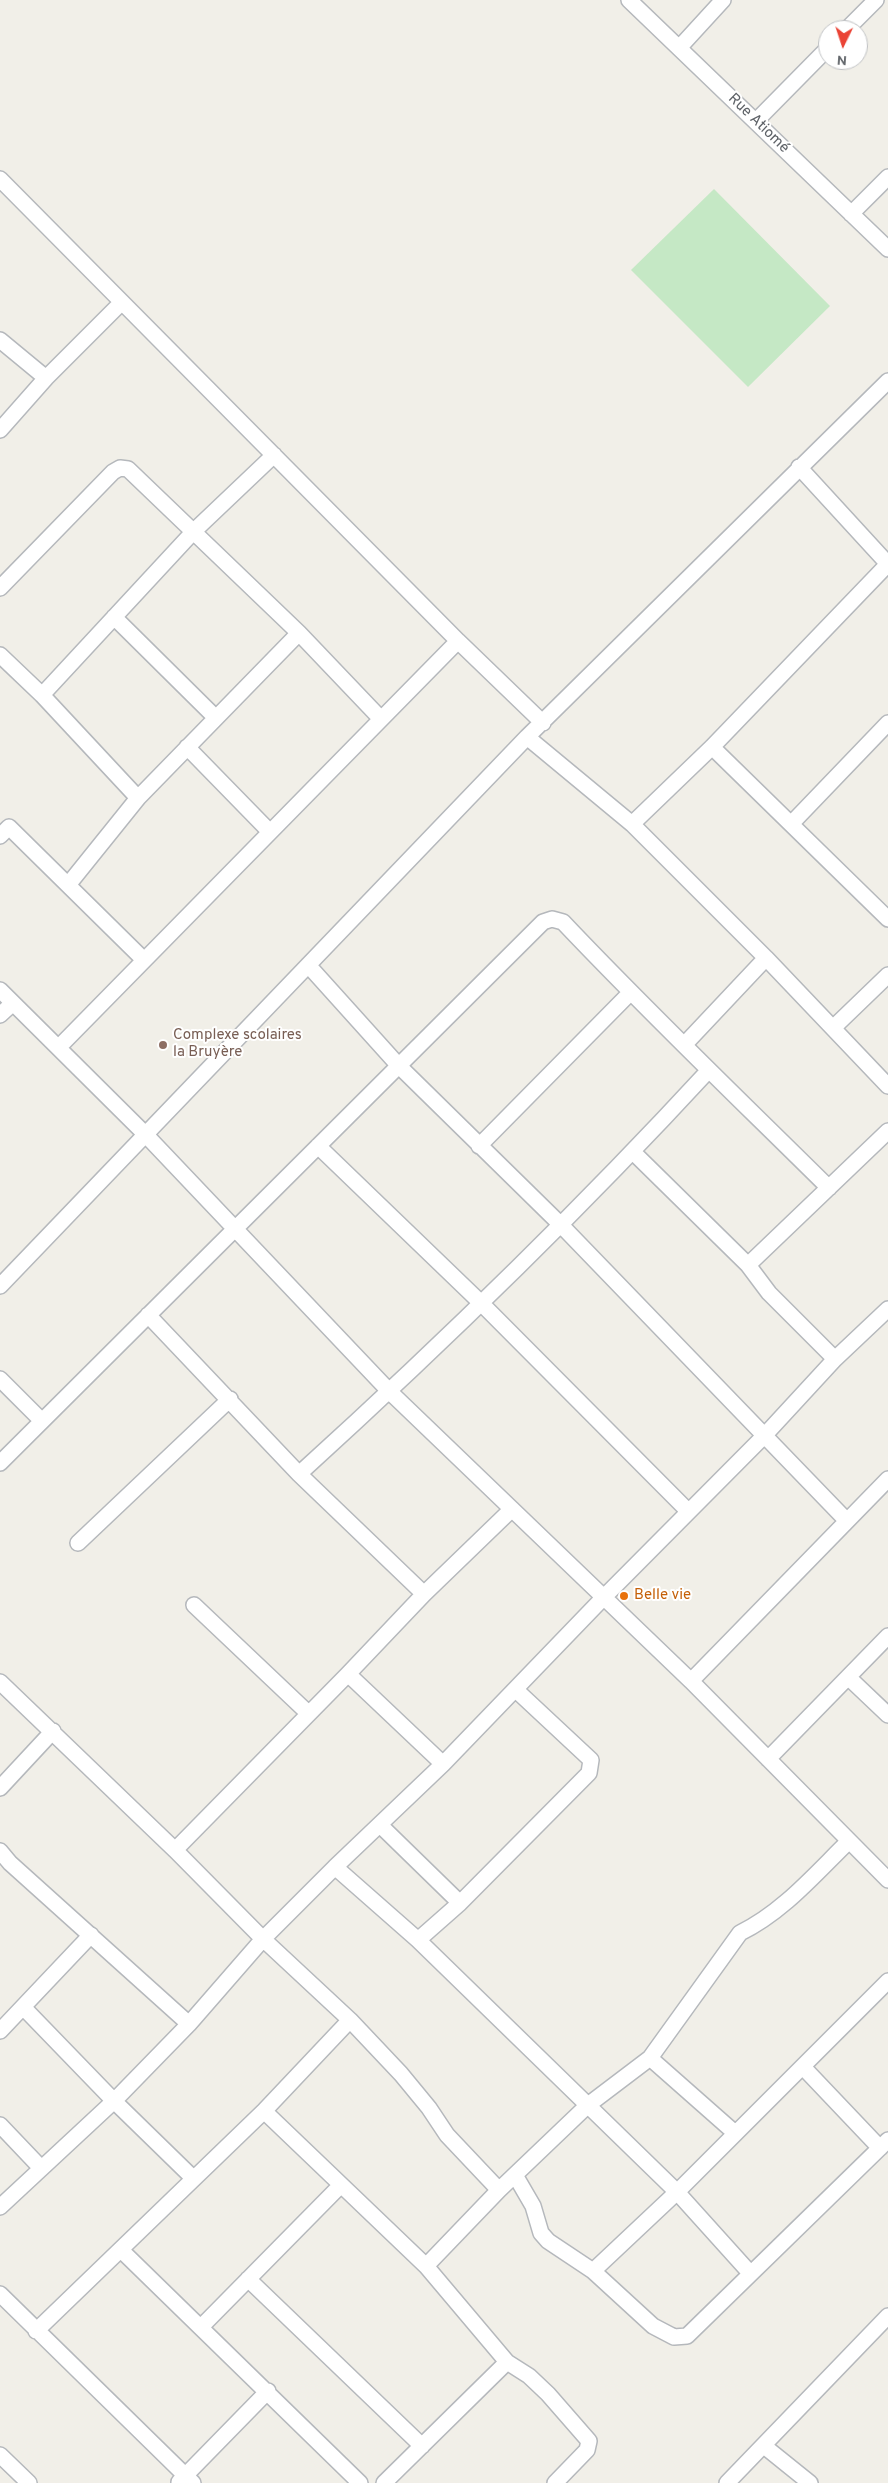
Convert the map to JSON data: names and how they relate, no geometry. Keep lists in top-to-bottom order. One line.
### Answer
{"streets":{"street":["Rue Atiomé"]},"places":["Complexe scolaires la Bruyère","Belle vie"],"north":"bottom"}
